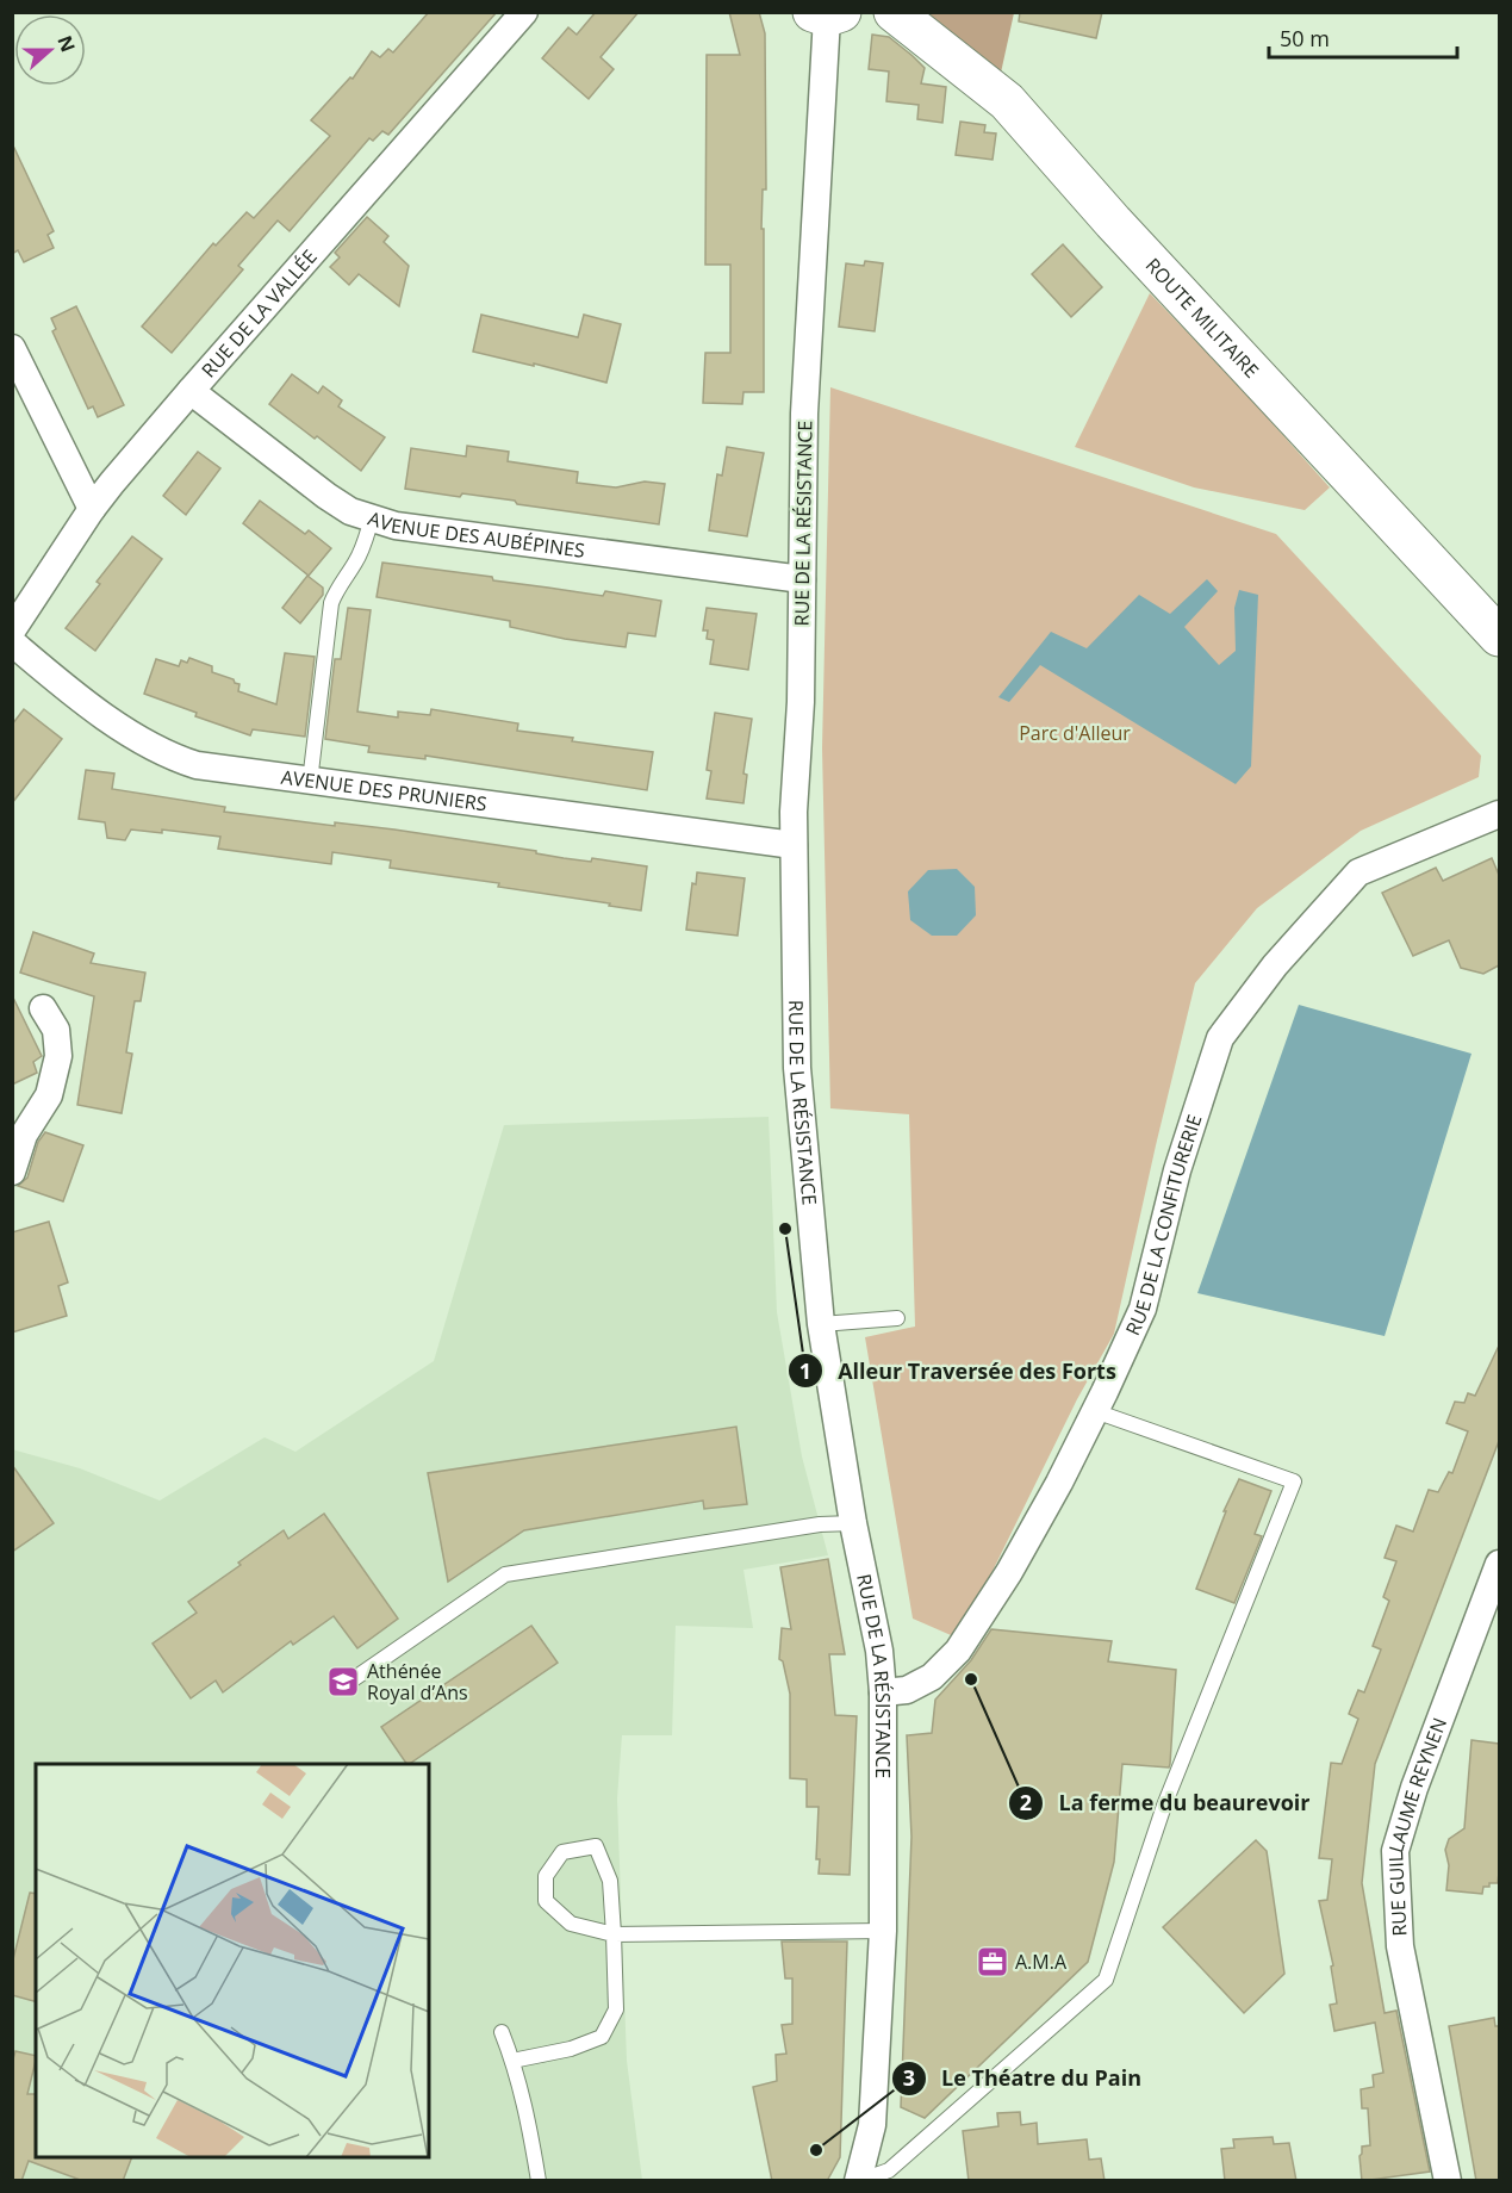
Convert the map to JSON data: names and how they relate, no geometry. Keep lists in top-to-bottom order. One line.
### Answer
{"streets":{"street":["RUE DE LA VALLÉE","ROUTE MILITAIRE","RUE DE LA RÉSISTANCE","AVENUE DES AUBÉPINES","AVENUE DES PRUNIERS","RUE DE LA CONFITURERIE","RUE GUILLAUME REYNEN"]},"crossings":[["RUE DE LA VALLÉE","AVENUE DES AUBÉPINES"],["RUE DE LA RÉSISTANCE","AVENUE DES AUBÉPINES"],["RUE DE LA RÉSISTANCE","AVENUE DES PRUNIERS"],["RUE DE LA RÉSISTANCE","RUE DE LA CONFITURERIE"]],"parks":["Parc d'Alleur"],"places":{"other":["Alleur Traversée des Forts","La ferme du beaurevoir","Le Théatre du Pain"],"school or university":["Athénée Royal d’Ans"],"office":["A.M.A"]},"scale_bar":"50 m","north":"right"}
